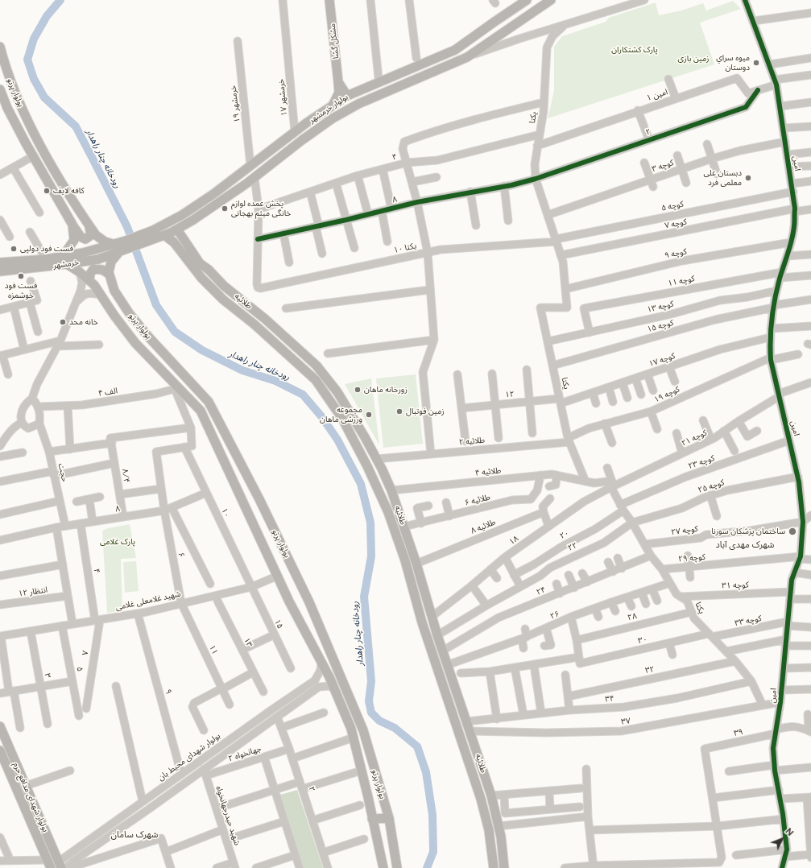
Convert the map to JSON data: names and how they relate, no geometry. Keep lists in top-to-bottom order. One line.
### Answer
{"streets":{"main road":["مشکل گشا","بولوار پرتو","بولوار خرمشهر","خرمشهر","طلائیه","بولوار شهدای مدافع حرم"],"street":["امین ۱","۱۷ خرمشهر","۱۹ خرمشهر","یکتا","۲","۴","امین","کوچه ۳","۸","کوچه ۵","کوچه ۷","۱۰ یکتا","کوچه ۹","کوچه ۱۱","کوچه ۱۳","کوچه ۱۵","کوچه ۱۷","۴ الف","۱۲","کوچه ۱۹","کوچه ۲۱","طلائیه ۲","کوچه ۲۳","طلائیه ۴","حجت","۸/۴","کوچه ۲۵","طلائیه ۶","۱۰","طلائیه ۸","کوچه ۲۷","۲۰","۱۸","۲۲","۶","کوچه ۲۹","کوچه ۳۱","۲۴","انتظار ۱۲","شهید غلامعلی غلامی","۲۶","۲۸","کوچه ۳۳","۱۵","۳۰","۱۳","۱۱","۷","۵","۳۲","۳","۹","۳۴","۳۷","۳۹","جهانخواه ۲","بولوار شهدای محیط بان","شهید حیدرجهانخواه"]},"crossings":[["بولوار پرتو","خرمشهر"],["بولوار پرتو","۴ الف"],["بولوار پرتو","شهید غلامعلی غلامی"],["امین ۱","یکتا"],["امین ۱","۲"],["امین ۱","امین"],["۱۷ خرمشهر","بولوار خرمشهر"],["۱۹ خرمشهر","بولوار خرمشهر"],["یکتا","۲"],["یکتا","۴"],["یکتا","کوچه ۳"],["یکتا","۸"],["یکتا","کوچه ۵"],["یکتا","کوچه ۷"],["یکتا","۱۰ یکتا"],["یکتا","کوچه ۹"],["یکتا","کوچه ۱۳"],["یکتا","کوچه ۱۵"],["یکتا","کوچه ۱۷"],["یکتا","۱۲"],["یکتا","کوچه ۱۹"],["یکتا","کوچه ۲۱"],["یکتا","طلائیه ۲"],["یکتا","کوچه ۲۳"],["یکتا","طلائیه ۴"],["یکتا","کوچه ۲۵"],["یکتا","کوچه ۲۷"],["یکتا","۲۰"],["یکتا","۱۸"],["یکتا","۲۲"],["یکتا","کوچه ۲۹"],["یکتا","کوچه ۳۱"],["یکتا","۲۴"],["یکتا","۲۶"],["یکتا","۲۸"],["یکتا","کوچه ۳۳"],["یکتا","۳۰"],["یکتا","۳۲"],["یکتا","۳۴"],["یکتا","۳۷"],["۲","۸"],["۲","جهانخواه ۲"],["۴","۸"],["۴","شهید غلامعلی غلامی"],["۴","۷"],["امین","کوچه ۳"],["امین","کوچه ۵"],["امین","کوچه ۷"],["امین","کوچه ۹"],["امین","کوچه ۱۱"],["امین","کوچه ۱۳"],["امین","کوچه ۱۵"],["امین","کوچه ۱۷"],["امین","کوچه ۱۹"],["امین","کوچه ۲۱"],["امین","کوچه ۲۳"],["امین","کوچه ۲۵"],["امین","کوچه ۲۷"],["امین","کوچه ۲۹"],["امین","کوچه ۳۱"],["امین","کوچه ۳۳"],["امین","۳۷"],["امین","۳۹"],["۸","۱۰ یکتا"],["۸","حجت"],["۸","۸/۴"],["۸","۱۰"],["۸","۶"],["کوچه ۵","۱۰ یکتا"],["کوچه ۱۱","کوچه ۱۳"],["طلائیه","طلائیه ۲"],["طلائیه","طلائیه ۴"],["طلائیه","طلائیه ۶"],["طلائیه","طلائیه ۸"],["طلائیه","۱۸"],["طلائیه","۲۲"],["طلائیه","۲۴"],["طلائیه","۲۶"],["طلائیه","۳۴"],["طلائیه","۳۷"],["کوچه ۱۷","۱۲"],["۴ الف","حجت"],["کوچه ۱۹","طلائیه ۲"],["کوچه ۲۱","۱۸"],["کوچه ۲۳","۲۰"],["طلائیه ۴","طلائیه ۶"],["کوچه ۲۵","۲۲"],["۱۰","۶"],["۱۰","شهید غلامعلی غلامی"],["۱۰","۱۵"],["۶","شهید غلامعلی غلامی"],["۶","۱۱"],["شهید غلامعلی غلامی","۱۵"],["شهید غلامعلی غلامی","۱۱"],["شهید غلامعلی غلامی","۷"],["شهید غلامعلی غلامی","۵"],["شهید غلامعلی غلامی","۳"],["شهید غلامعلی غلامی","۹"],["کوچه ۳۳","۳۰"],["۹","بولوار شهدای محیط بان"],["جهانخواه ۲","شهید حیدرجهانخواه"],["بولوار شهدای محیط بان","بولوار شهدای مدافع حرم"]],"districts":["شهرک مهدی آباد","شهرک سامان"],"water":["رودخانه چنار راهدار"],"parks":["پارک کشتکاران","زمین بازی","پارک غلامی"],"places":["ميوه سراي دوستان","دبستان علی معلمی فرد","کافه لایف","پخش عمده لوازم خانگی میثم بهجانی","فست فود دولپی","فست فود خوشمزه","خانه محد","زورخانه ماهان","زمین فوتبال","مجموعه ورزشی ماهان","ساختمان پزشکان سورنا"],"north":"top right"}
